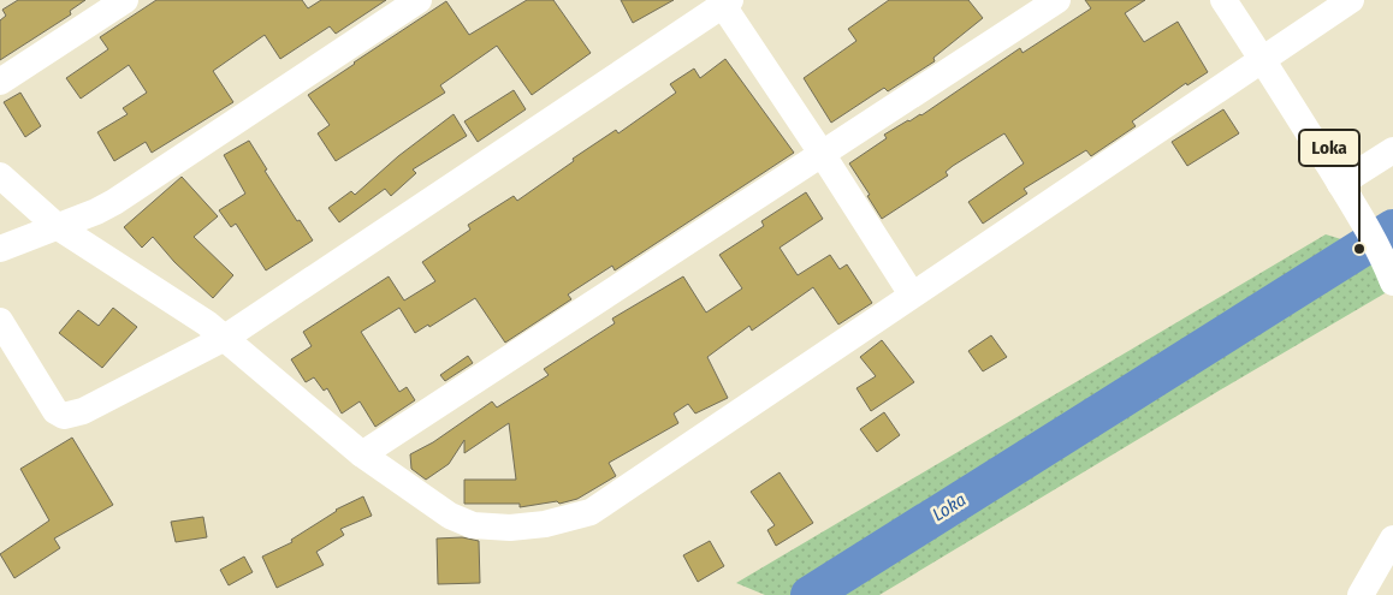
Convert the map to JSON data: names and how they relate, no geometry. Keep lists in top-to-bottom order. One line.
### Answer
{"water":["Loka"],"places":["Loka"]}
